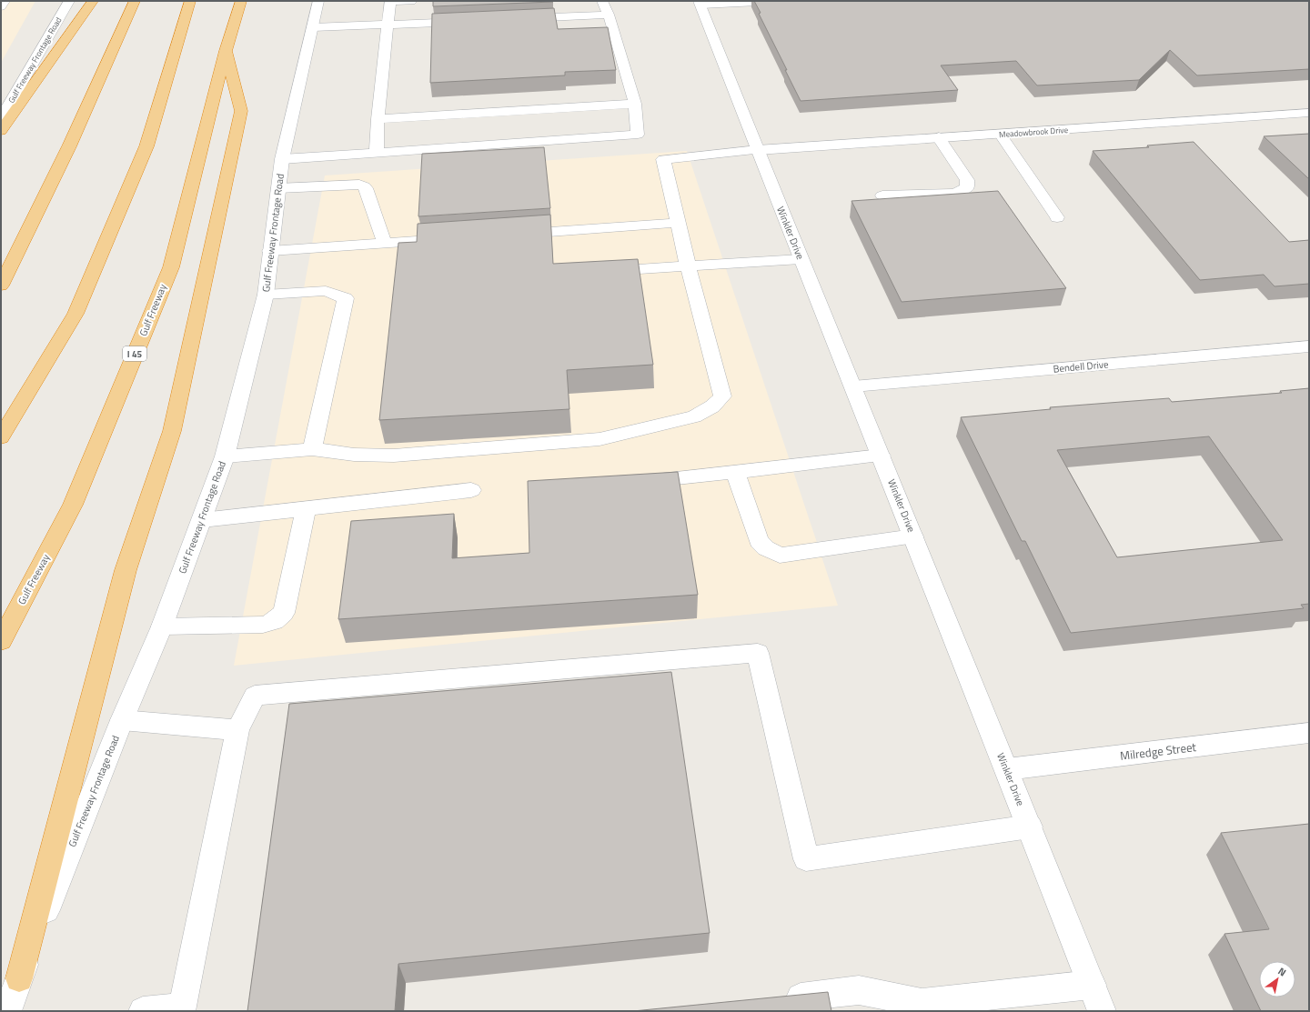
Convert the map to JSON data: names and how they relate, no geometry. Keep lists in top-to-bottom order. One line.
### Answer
{"streets":{"highway":["Gulf Freeway","I 45"],"street":["Gulf Freeway Frontage Road","Meadowbrook Drive","Winkler Drive","Bendell Drive","Milredge Street"]},"crossings":[["Meadowbrook Drive","Winkler Drive"],["Winkler Drive","Bendell Drive"],["Winkler Drive","Milredge Street"]],"north":"top right"}
